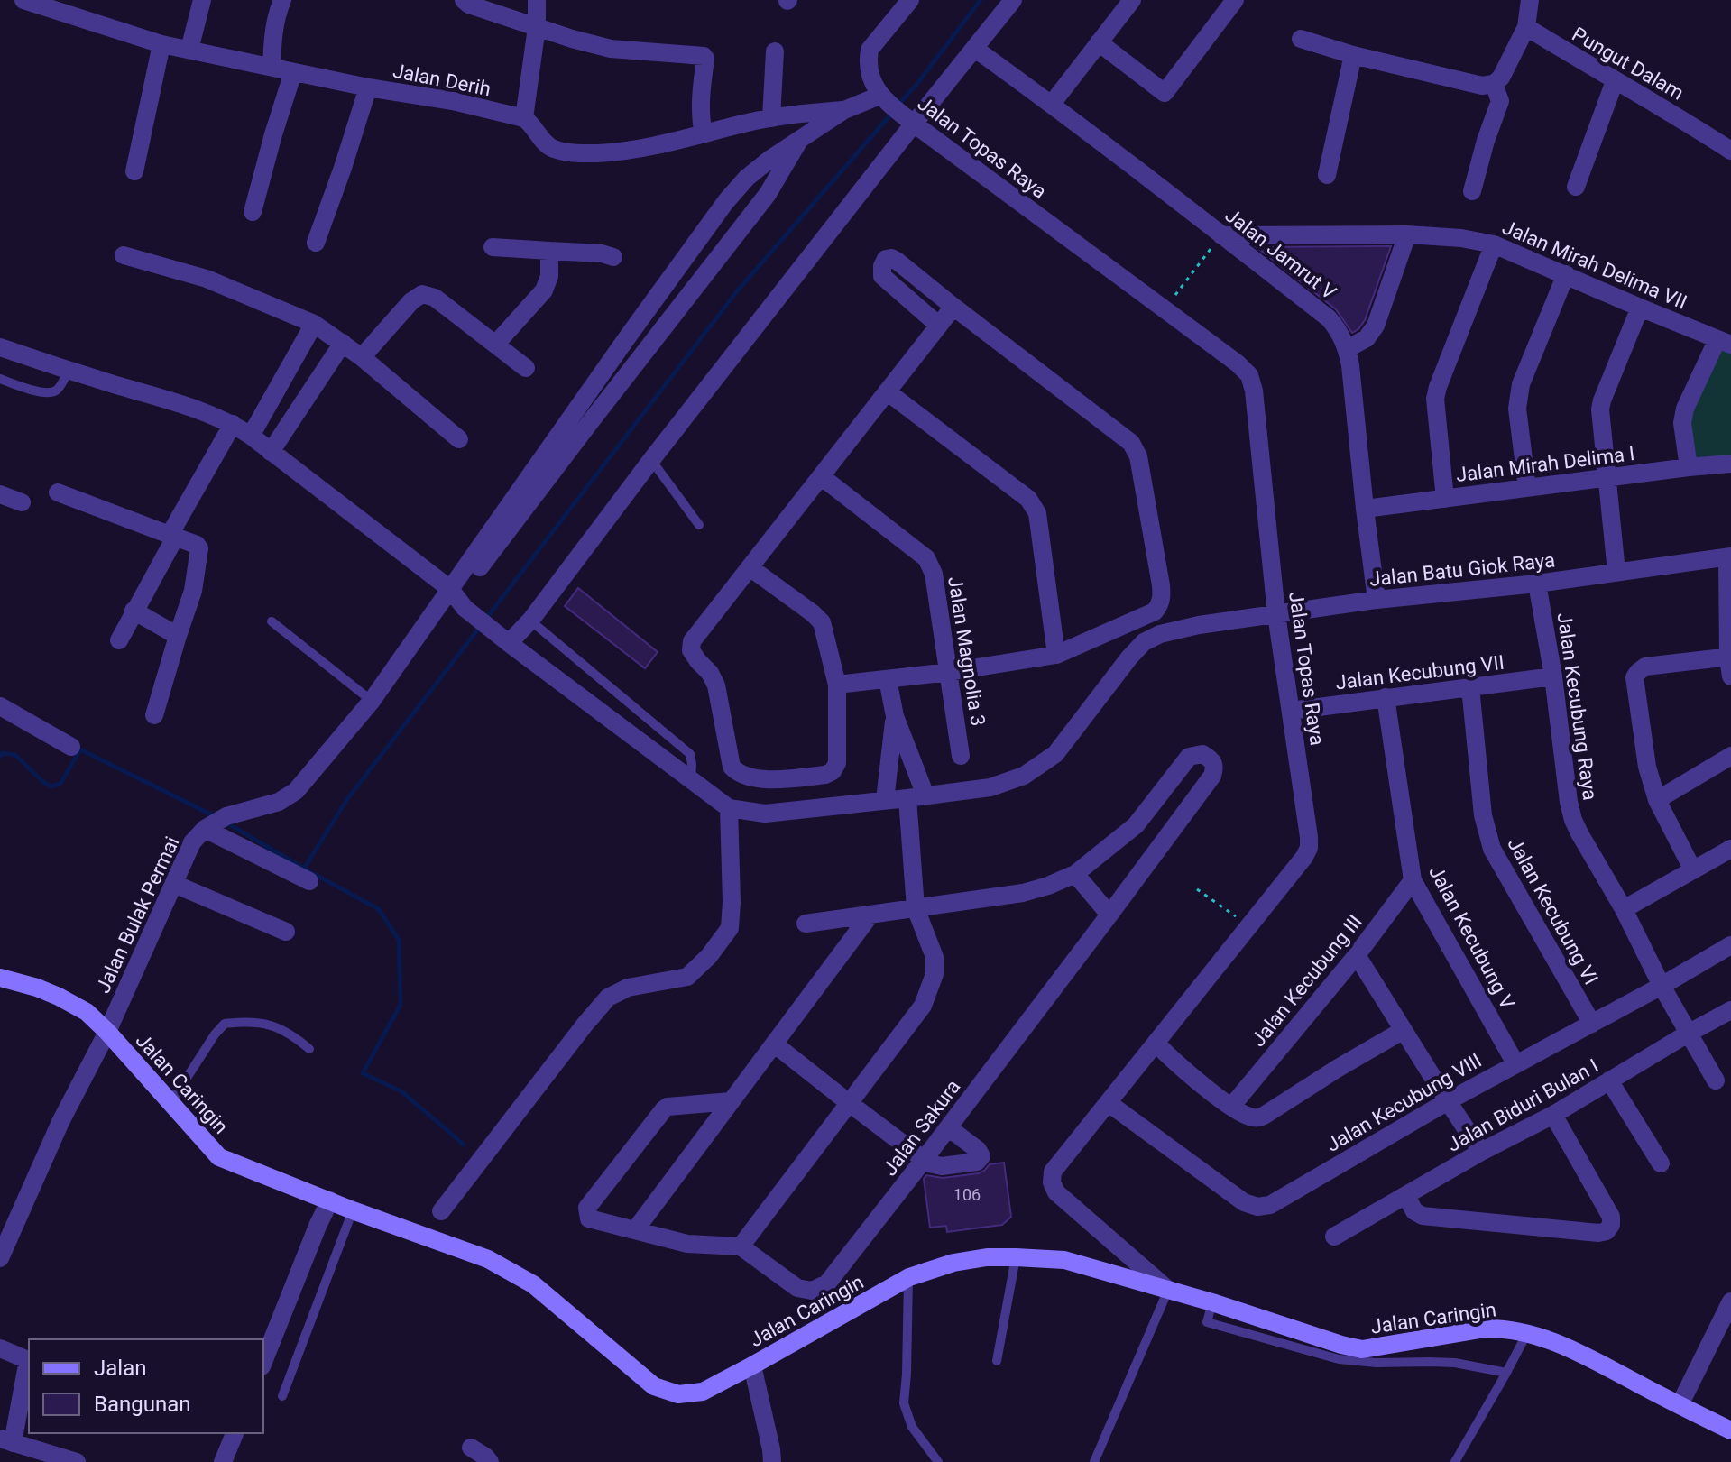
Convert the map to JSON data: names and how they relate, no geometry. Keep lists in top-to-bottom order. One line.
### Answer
{"streets":{"main road":["Jalan Caringin"],"street":["Pungut Dalam","Jalan Derih","Jalan Topas Raya","Jalan Jamrut V","Jalan Mirah Delima VII","Jalan Mirah Delima I","Jalan Batu Giok Raya","Jalan Magnolia 3","Jalan Kecubung VII","Jalan Kecubung Raya","Jalan Kecubung VI","Jalan Bulak Permai","Jalan Kecubung V","Jalan Kecubung III","Jalan Kecubung VIII","Jalan Biduri Bulan I","Jalan Sakura"]},"crossings":[["Jalan Topas Raya","Jalan Batu Giok Raya"],["Jalan Topas Raya","Jalan Kecubung VII"],["Jalan Topas Raya","Jalan Caringin"],["Jalan Topas Raya","Jalan Kecubung VIII"],["Jalan Jamrut V","Jalan Mirah Delima VII"],["Jalan Jamrut V","Jalan Mirah Delima I"],["Jalan Jamrut V","Jalan Batu Giok Raya"],["Jalan Batu Giok Raya","Jalan Kecubung Raya"],["Jalan Kecubung VII","Jalan Kecubung Raya"],["Jalan Kecubung VII","Jalan Kecubung VI"],["Jalan Kecubung VII","Jalan Kecubung V"],["Jalan Kecubung Raya","Jalan Kecubung VIII"],["Jalan Kecubung Raya","Jalan Biduri Bulan I"],["Jalan Kecubung VI","Jalan Kecubung VIII"],["Jalan Bulak Permai","Jalan Caringin"],["Jalan Kecubung V","Jalan Kecubung III"],["Jalan Kecubung V","Jalan Kecubung VIII"]],"house_numbers":["106"],"legend":["Jalan","Bangunan"]}
